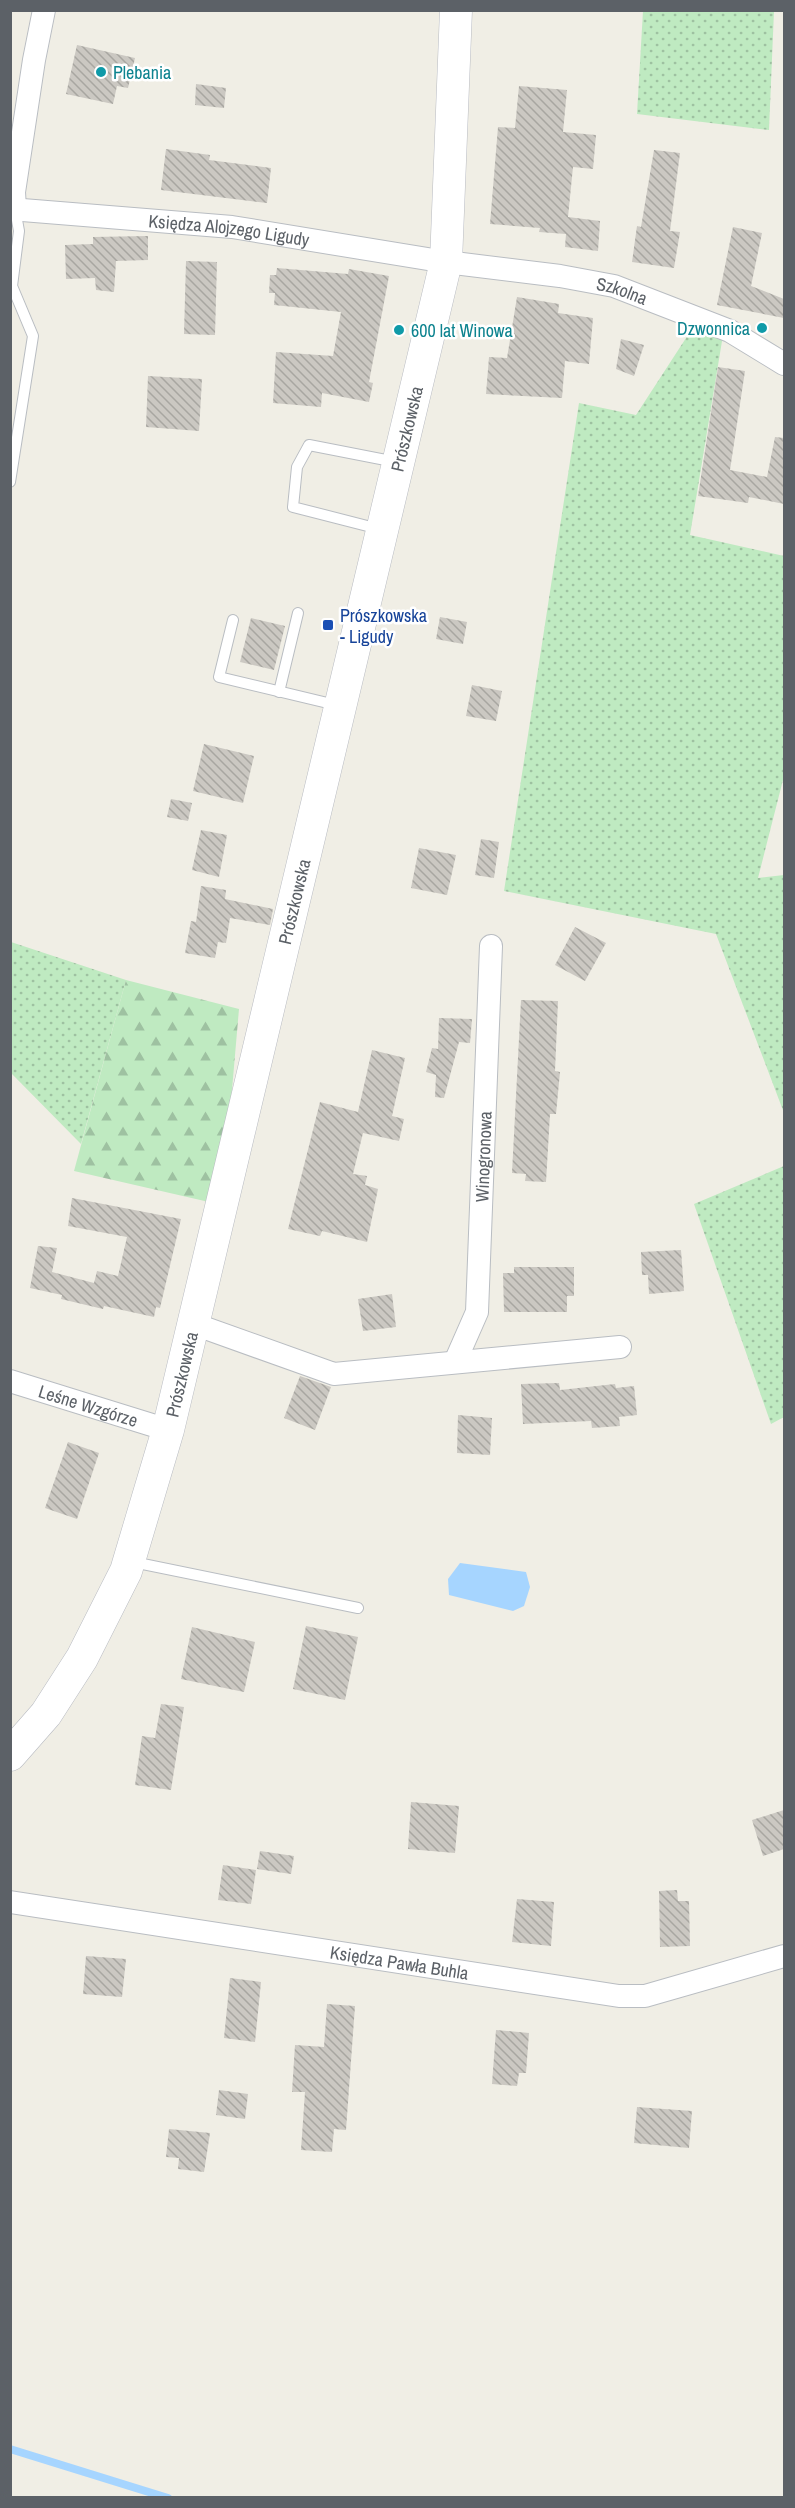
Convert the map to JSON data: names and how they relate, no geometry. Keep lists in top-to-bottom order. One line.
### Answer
{"streets":{"main road":["Prószkowska"],"street":["Księdza Alojzego Ligudy","Szkolna","Winogronowa","Leśne Wzgórze","Księdza Pawła Buhla"]},"crossings":[["Księdza Alojzego Ligudy","Szkolna"],["Księdza Alojzego Ligudy","Prószkowska"],["Szkolna","Prószkowska"],["Prószkowska","Leśne Wzgórze"]],"places":{"other":["Plebania","Dzwonnica","600 lat Winowa"],"transit":["Prószkowska - Ligudy"]}}
